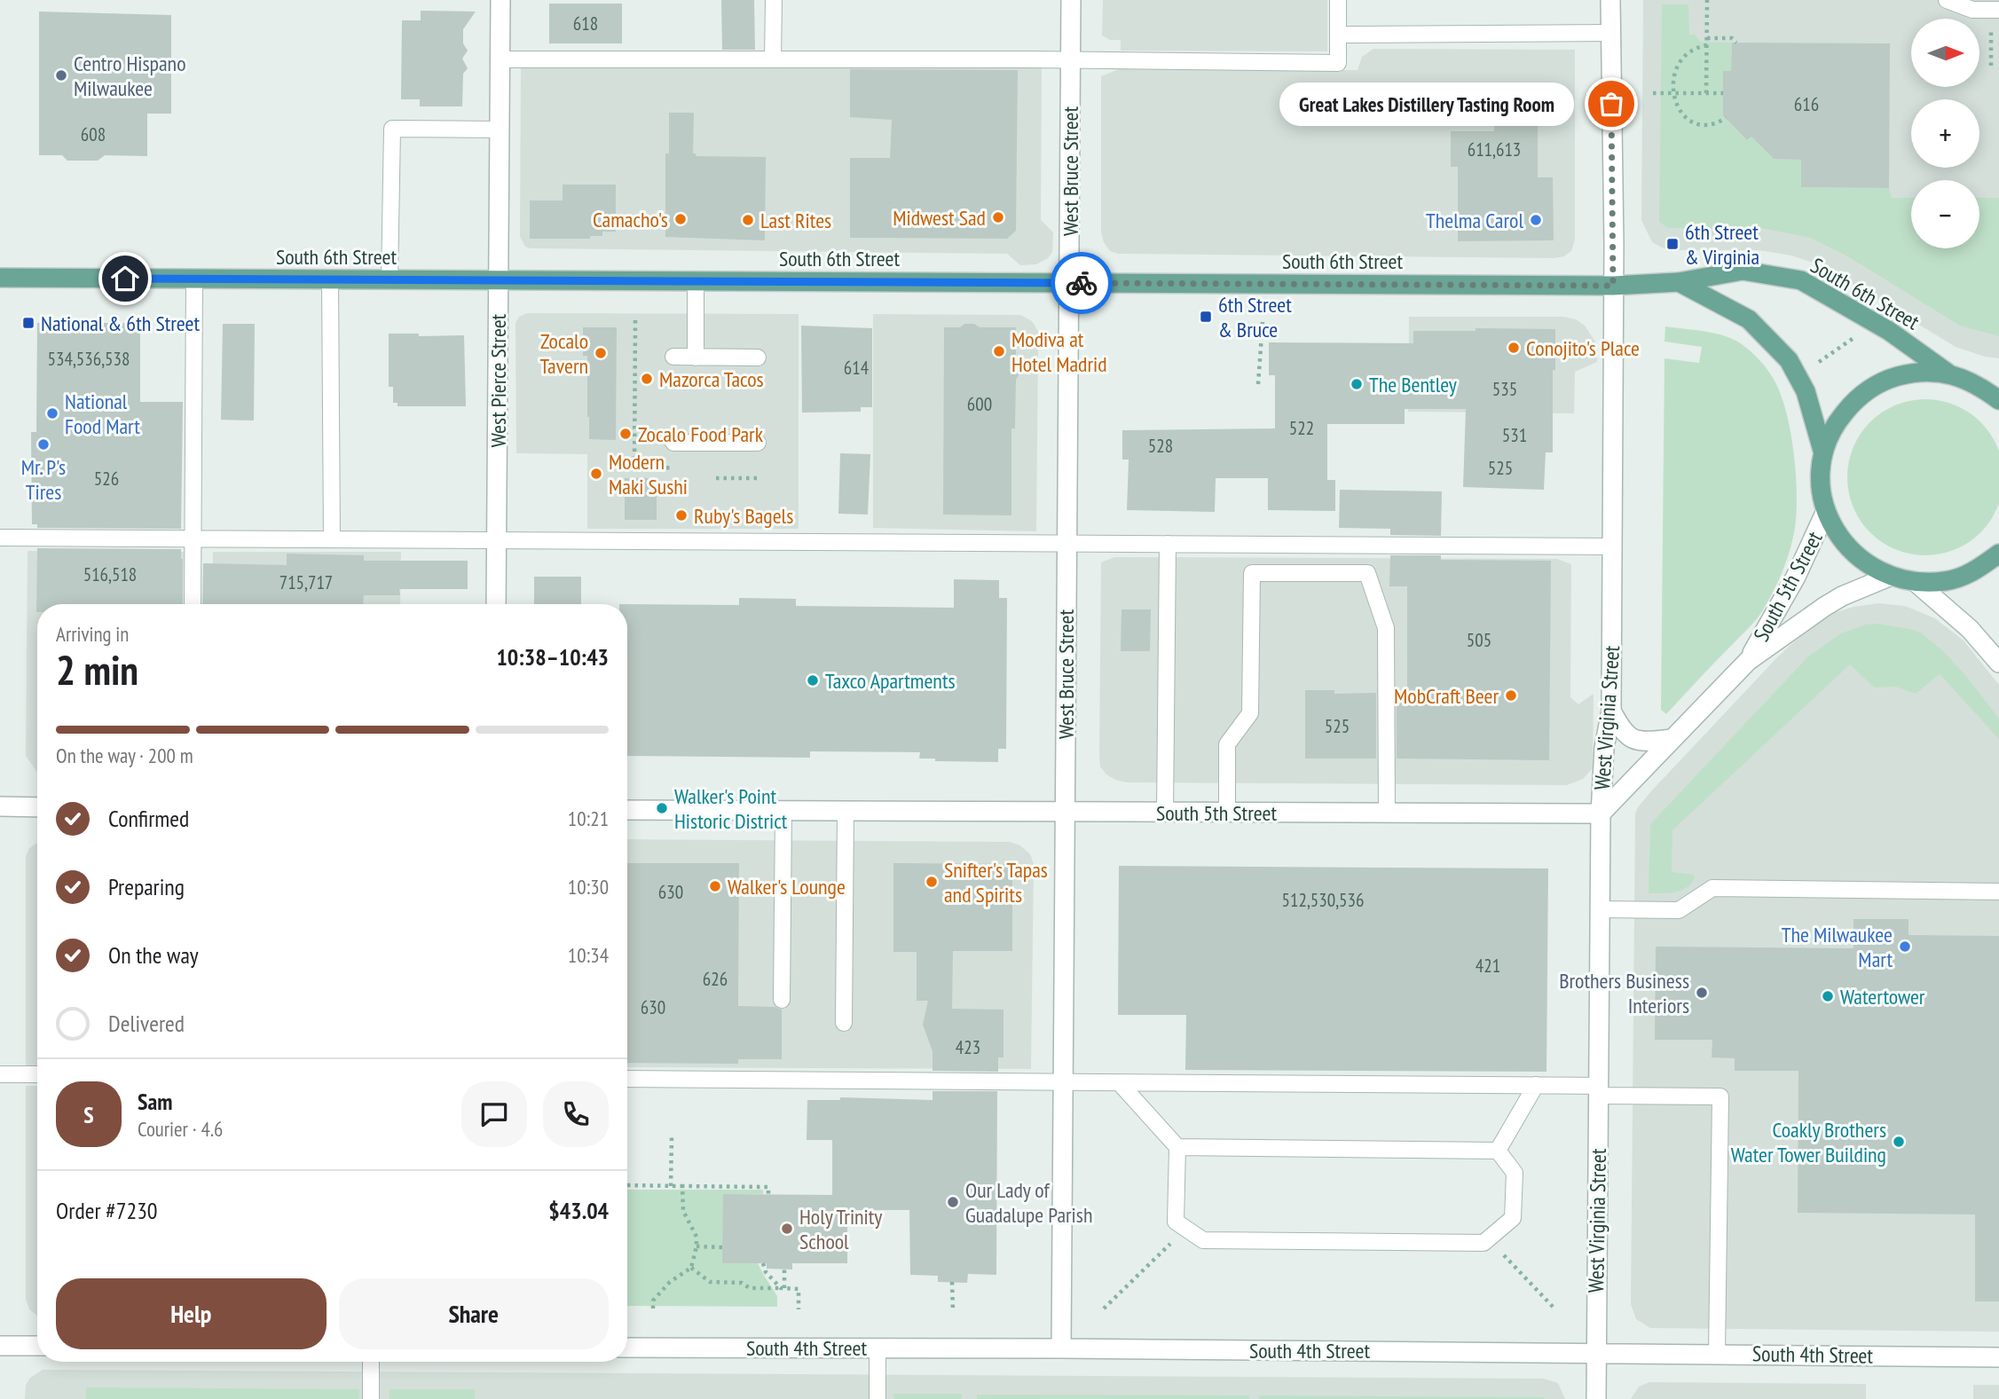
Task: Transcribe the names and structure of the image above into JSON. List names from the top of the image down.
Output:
{
  "streets": {
    "main road": ["South 6th Street"],
    "street": [
      "West Bruce Street",
      "West Pierce Street",
      "South 5th Street",
      "West Virginia Street",
      "South 4th Street"
    ]
  },
  "crossings": [
    ["West Bruce Street", "South 6th Street"],
    ["West Bruce Street", "South 5th Street"],
    ["West Bruce Street", "South 4th Street"],
    ["South 6th Street", "West Pierce Street"],
    ["South 6th Street", "West Virginia Street"],
    ["South 5th Street", "West Virginia Street"],
    ["West Virginia Street", "South 4th Street"]
  ],
  "places": {
    "other": [
      "Centro Hispano Milwaukee",
      "Great Lakes Distillery Tasting Room",
      "Midwest Sad",
      "Camacho's",
      "Last Rites",
      "Thelma Carol",
      "Conojito's Place",
      "Modiva at Hotel Madrid",
      "Zocalo Tavern",
      "Mazorca Tacos",
      "The Bentley",
      "National Food Mart",
      "Zocalo Food Park",
      "Mr. P's Tires",
      "Modern Maki Sushi",
      "Ruby's Bagels",
      "Taxco Apartments",
      "MobCraft Beer",
      "Walker's Point Historic District",
      "Snifter's Tapas and Spirits",
      "Walker's Lounge",
      "The Milwaukee Mart",
      "Brothers Business Interiors",
      "Watertower",
      "Coakly Brothers Water Tower Building",
      "Our Lady of Guadalupe Parish",
      "Holy Trinity School"
    ],
    "transit": ["6th Street & Virginia", "6th Street & Bruce", "National & 6th Street"]
  },
  "house_numbers": [
    "618",
    "616",
    "608",
    "611,613",
    "534,536,538",
    "614",
    "535",
    "600",
    "522",
    "531",
    "528",
    "525",
    "526",
    "516,518",
    "715,717",
    "505",
    "525",
    "630",
    "512,530,536",
    "421",
    "626",
    "630",
    "423"
  ],
  "north": "right",
  "page": {
    "map_buttons": ["+", "−"],
    "bubble": "Great Lakes Distillery Tasting Room",
    "heading": ["2 min", "Arriving in", "10:38–10:43"],
    "panel": [
      "Sam",
      "Courier · 4.6",
      "Order #7230",
      "$43.04"
    ],
    "bar": "On the way · 200 m",
    "list": [
      ["Confirmed", "10:21"],
      ["Preparing", "10:30"],
      ["On the way", "10:34"],
      "Delivered"
    ],
    "round": "S",
    "buttons": ["Help", "Share"]
  }
}
